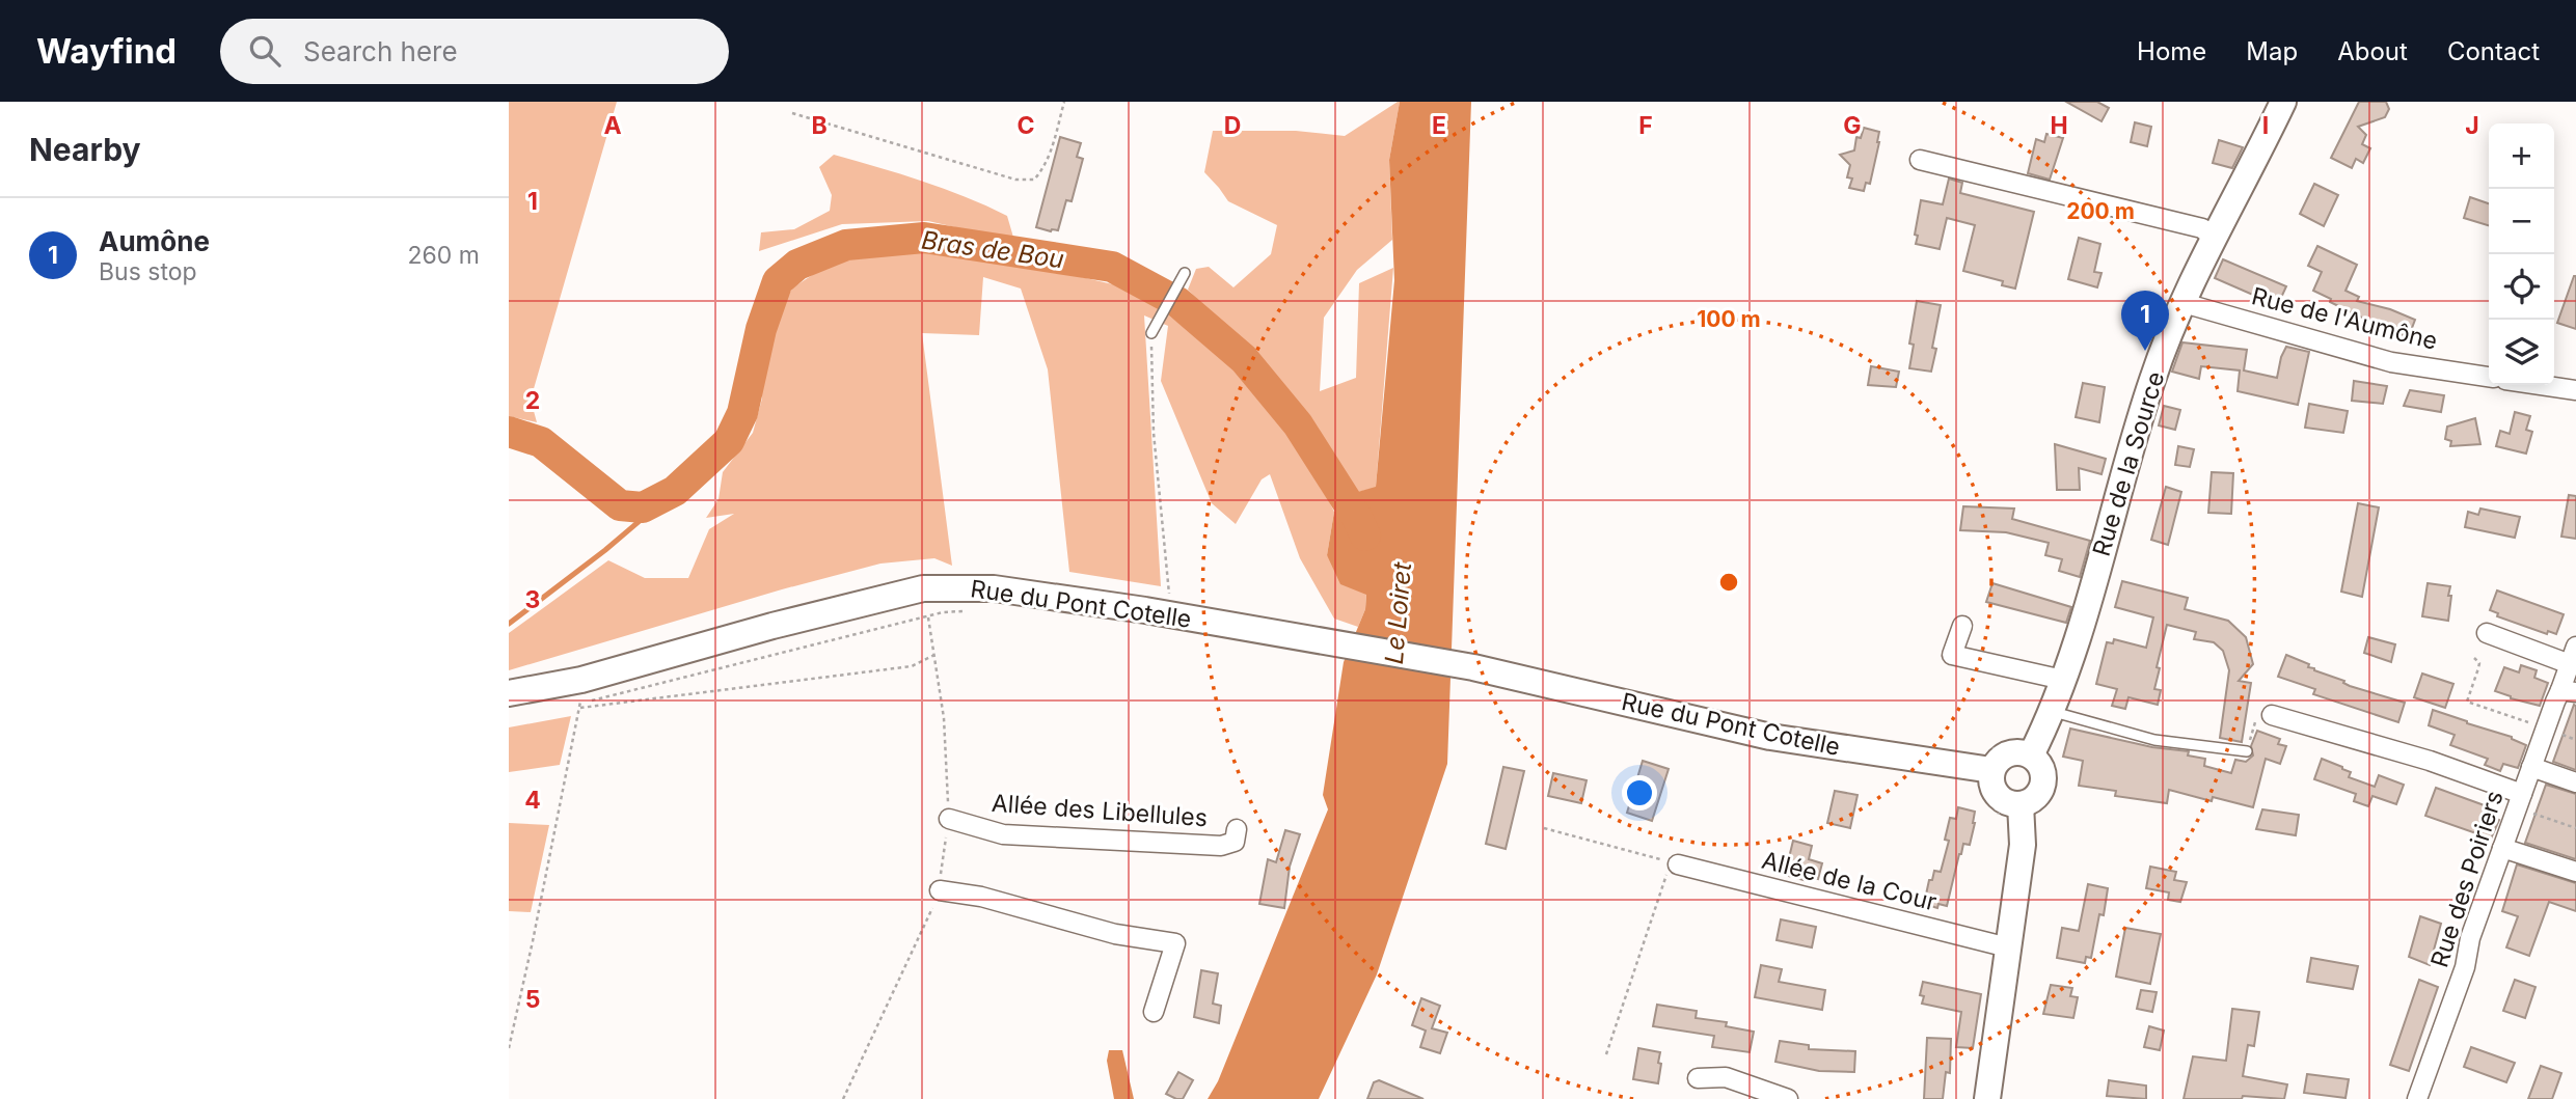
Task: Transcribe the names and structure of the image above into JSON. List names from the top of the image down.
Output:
{
  "streets": {
    "street": [
      "Rue de l'Aumône",
      "Rue de la Source",
      "Rue du Pont Cotelle",
      "Allée des Libellules",
      "Rue des Poiriers",
      "Allée de la Cour"
    ]
  },
  "crossings": [
    ["Rue de l'Aumône", "Rue de la Source"],
    ["Rue de la Source", "Rue du Pont Cotelle"]
  ],
  "water": ["Bras de Bou", "Le Loiret"],
  "page": {
    "header": "Wayfind",
    "search": "Search here",
    "nav": [
      "Home",
      "Map",
      "About",
      "Contact"
    ],
    "heading": "Nearby",
    "map_buttons": ["+", "−"],
    "list": [
      {
        "mark": "1",
        "name": "Aumône",
        "note": "Bus stop",
        "value": "260 m"
      }
    ],
    "pins": "1"
  },
  "grid": {
    "columns": [
      "A",
      "B",
      "C",
      "D",
      "E",
      "F",
      "G",
      "H",
      "I",
      "J"
    ],
    "rows": [
      "1",
      "2",
      "3",
      "4",
      "5"
    ]
  },
  "rings": ["200 m", "100 m"]
}
